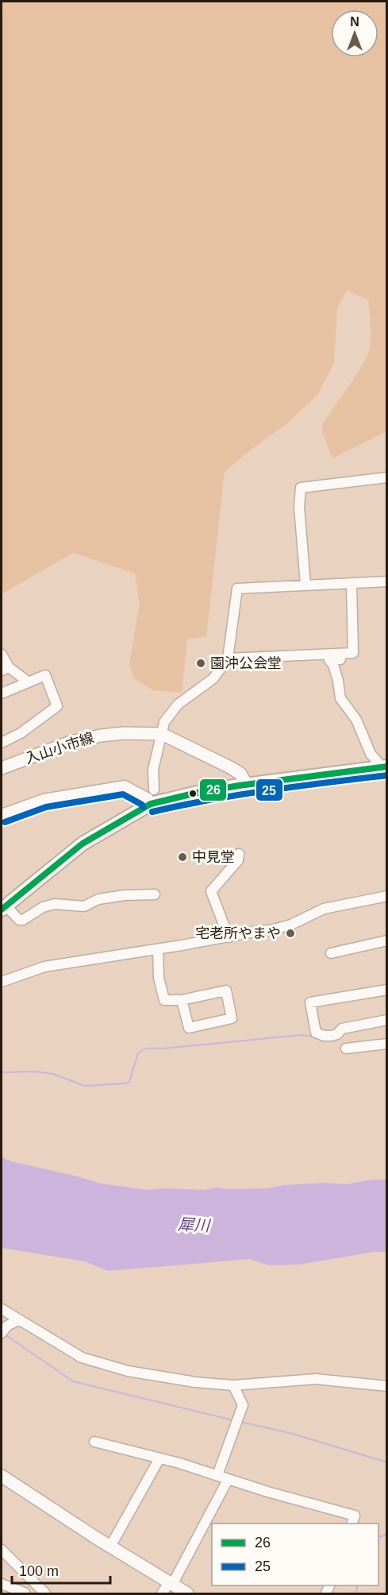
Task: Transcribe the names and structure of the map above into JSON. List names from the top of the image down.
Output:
{
  "streets": {
    "main road": ["入山小市線"]
  },
  "water": ["犀川"],
  "places": ["園沖公会堂", "中見堂", "宅老所やまや"],
  "lines": ["transit line 26", "transit line 25"],
  "legend": ["26", "25"],
  "scale_bar": "100 m",
  "north": "top"
}
